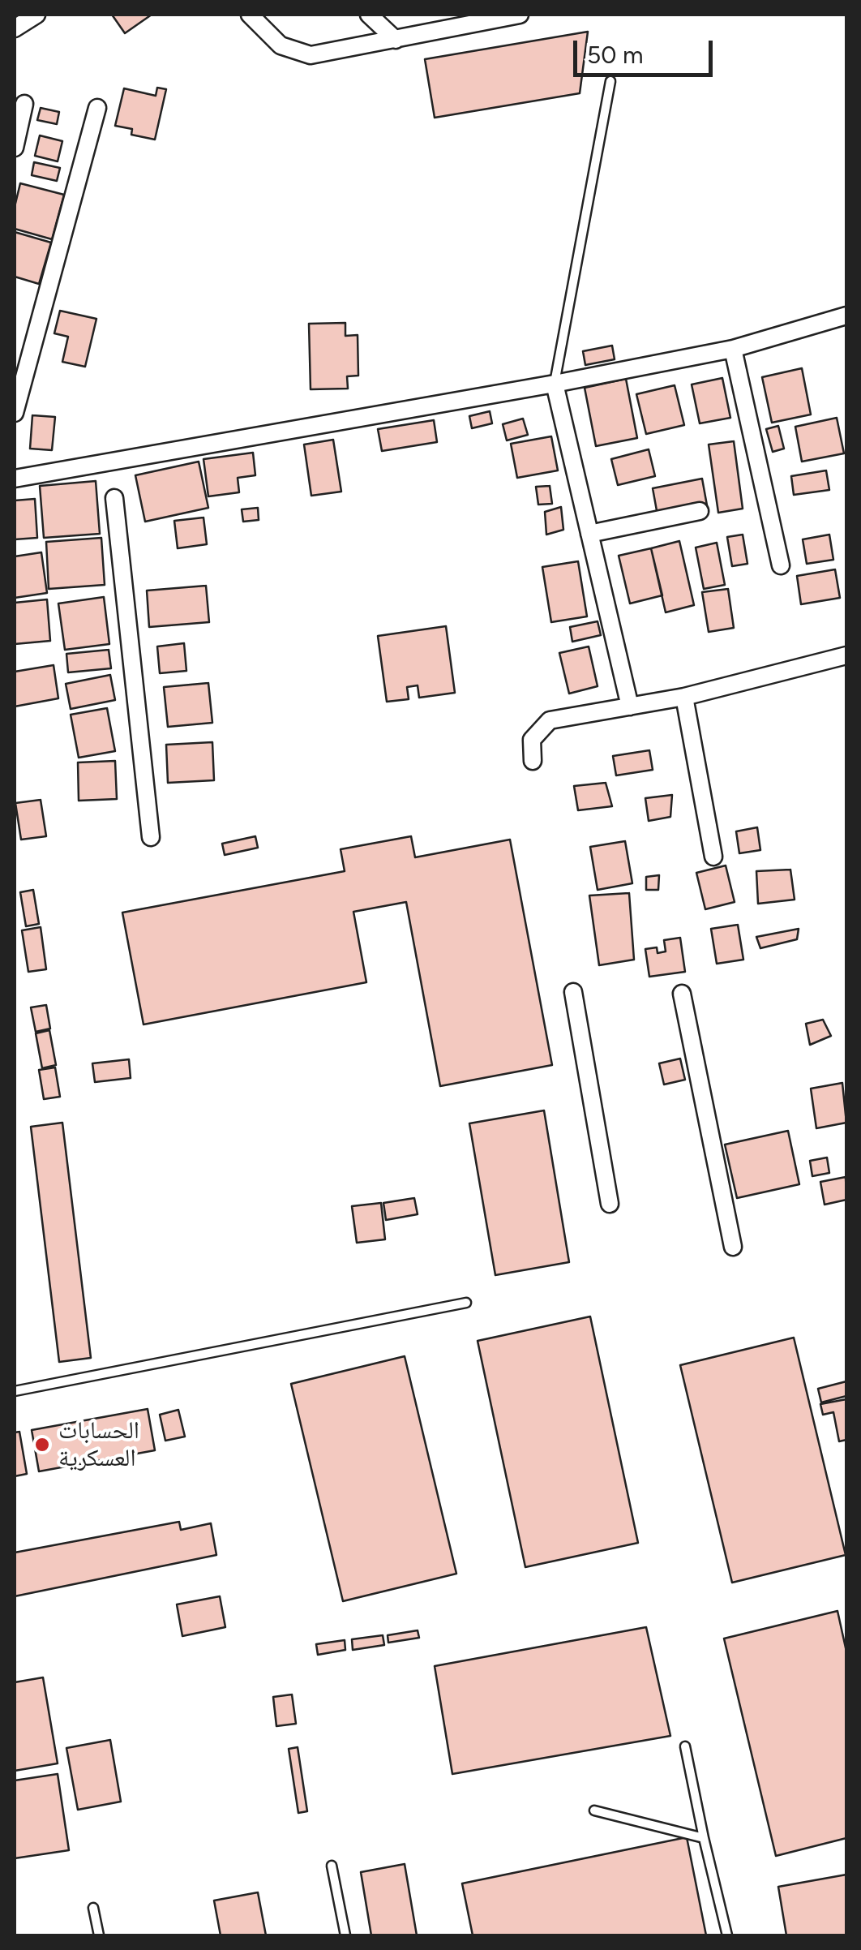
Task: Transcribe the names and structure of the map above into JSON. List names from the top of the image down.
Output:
{
  "places": ["الحسابات العسكرية"],
  "scale_bar": "50 m"
}
